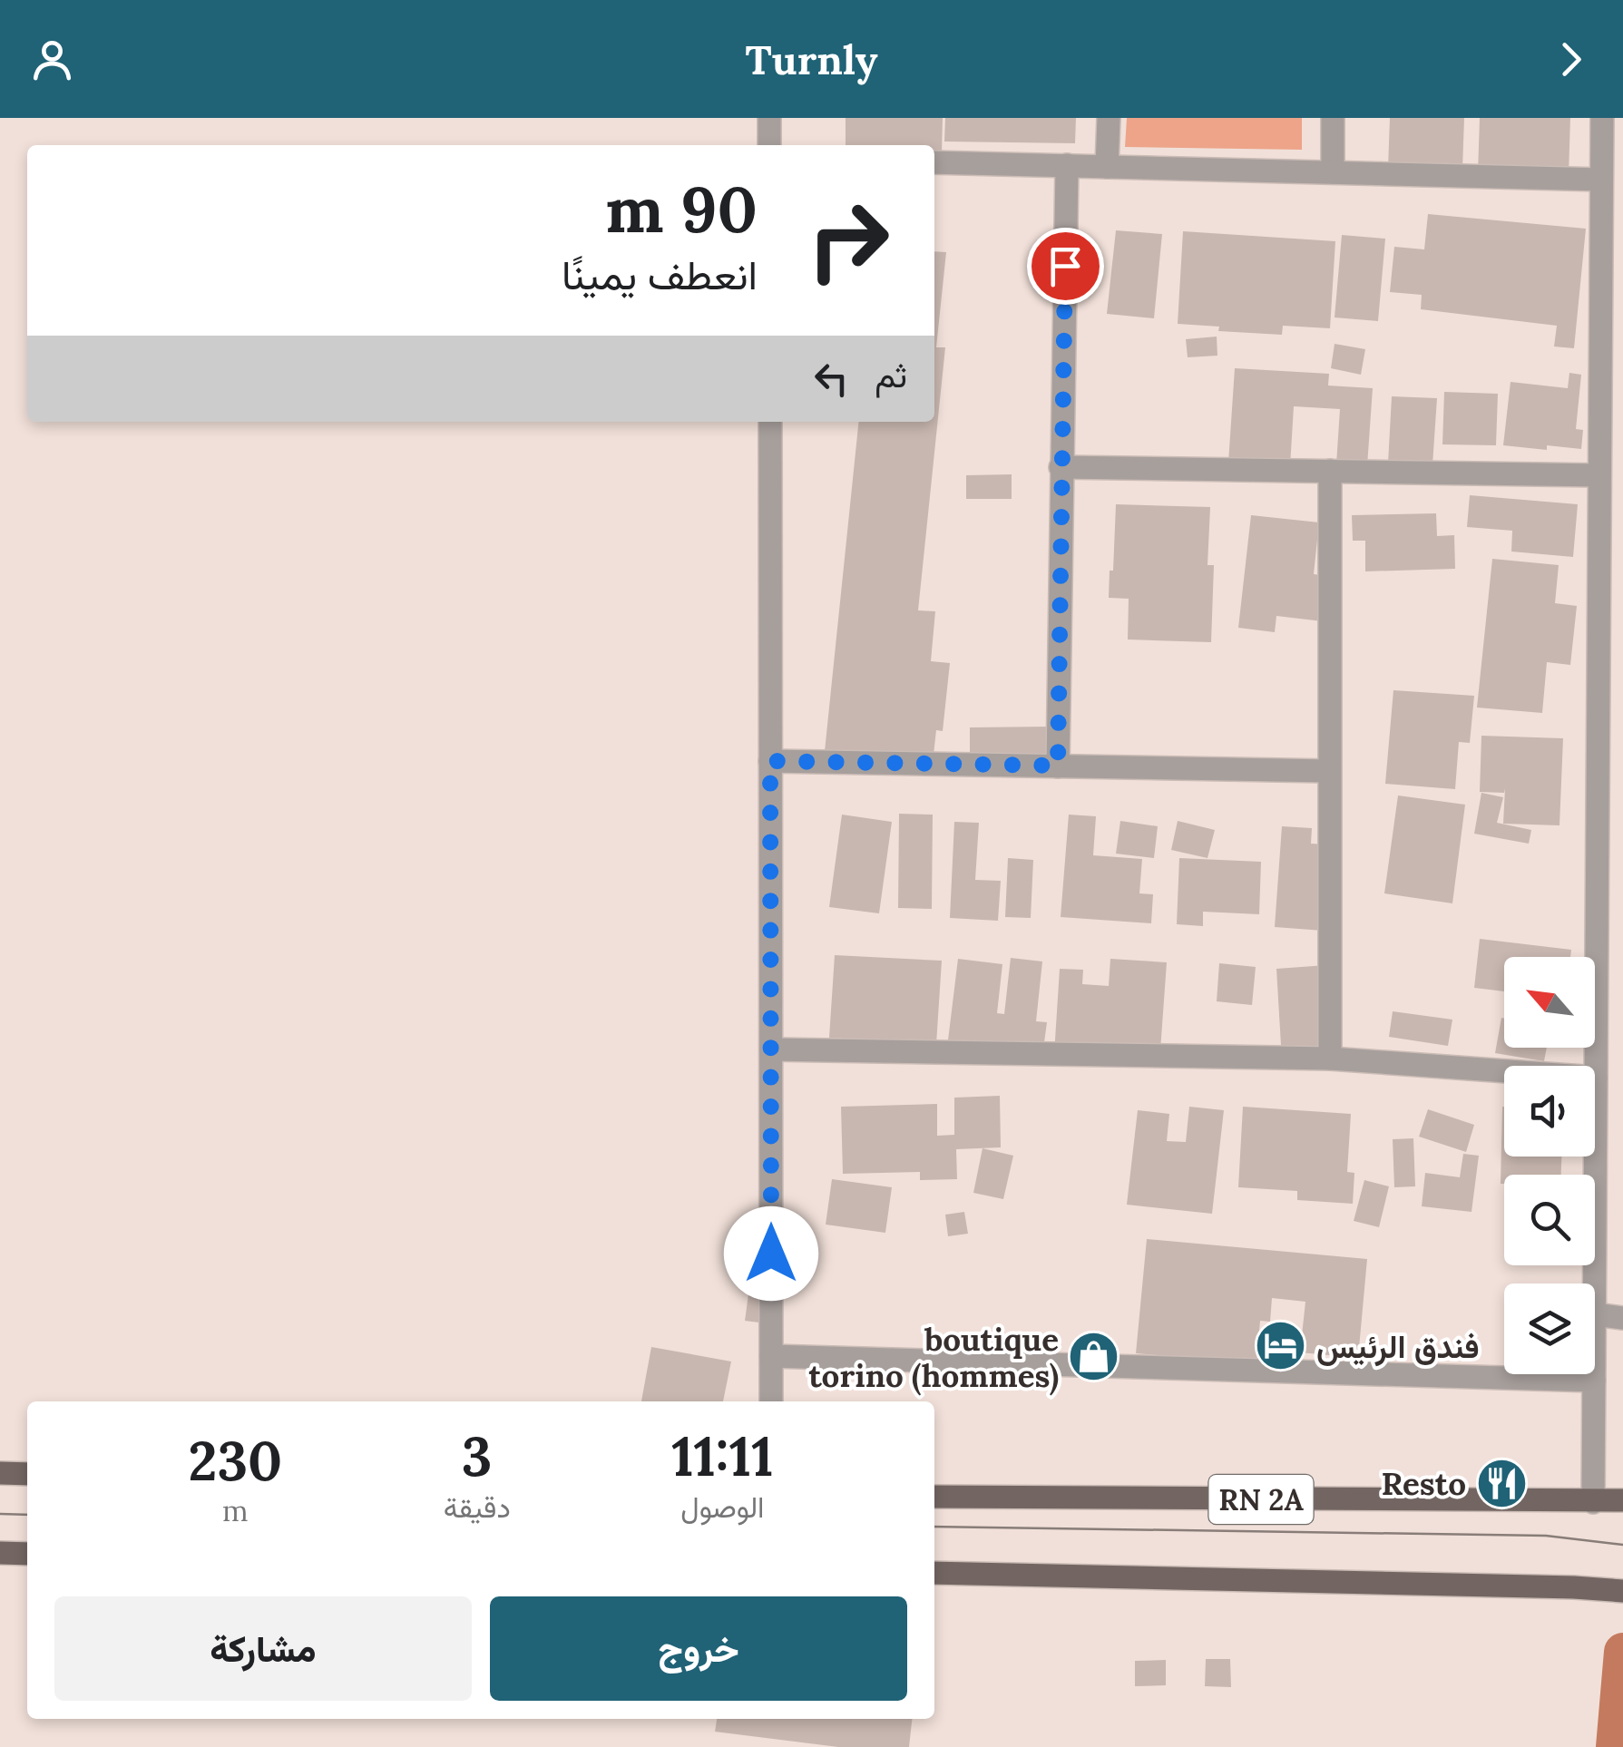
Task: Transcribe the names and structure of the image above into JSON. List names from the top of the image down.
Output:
{
  "streets": {
    "main road": ["RN 2A"]
  },
  "places": {
    "hotel": ["فندق الرئيس"],
    "shop": ["boutique torino (hommes)"],
    "restaurant": ["Resto"]
  },
  "north": "top left",
  "page": {
    "header": "Turnly",
    "turn": ["90 m", "انعطف يمينًا"],
    "then": "ثم",
    "eta": [
      "11:11",
      "الوصول",
      "3",
      "دقيقة",
      "230",
      "m"
    ],
    "buttons": ["خروج", "مشاركة"]
  }
}
